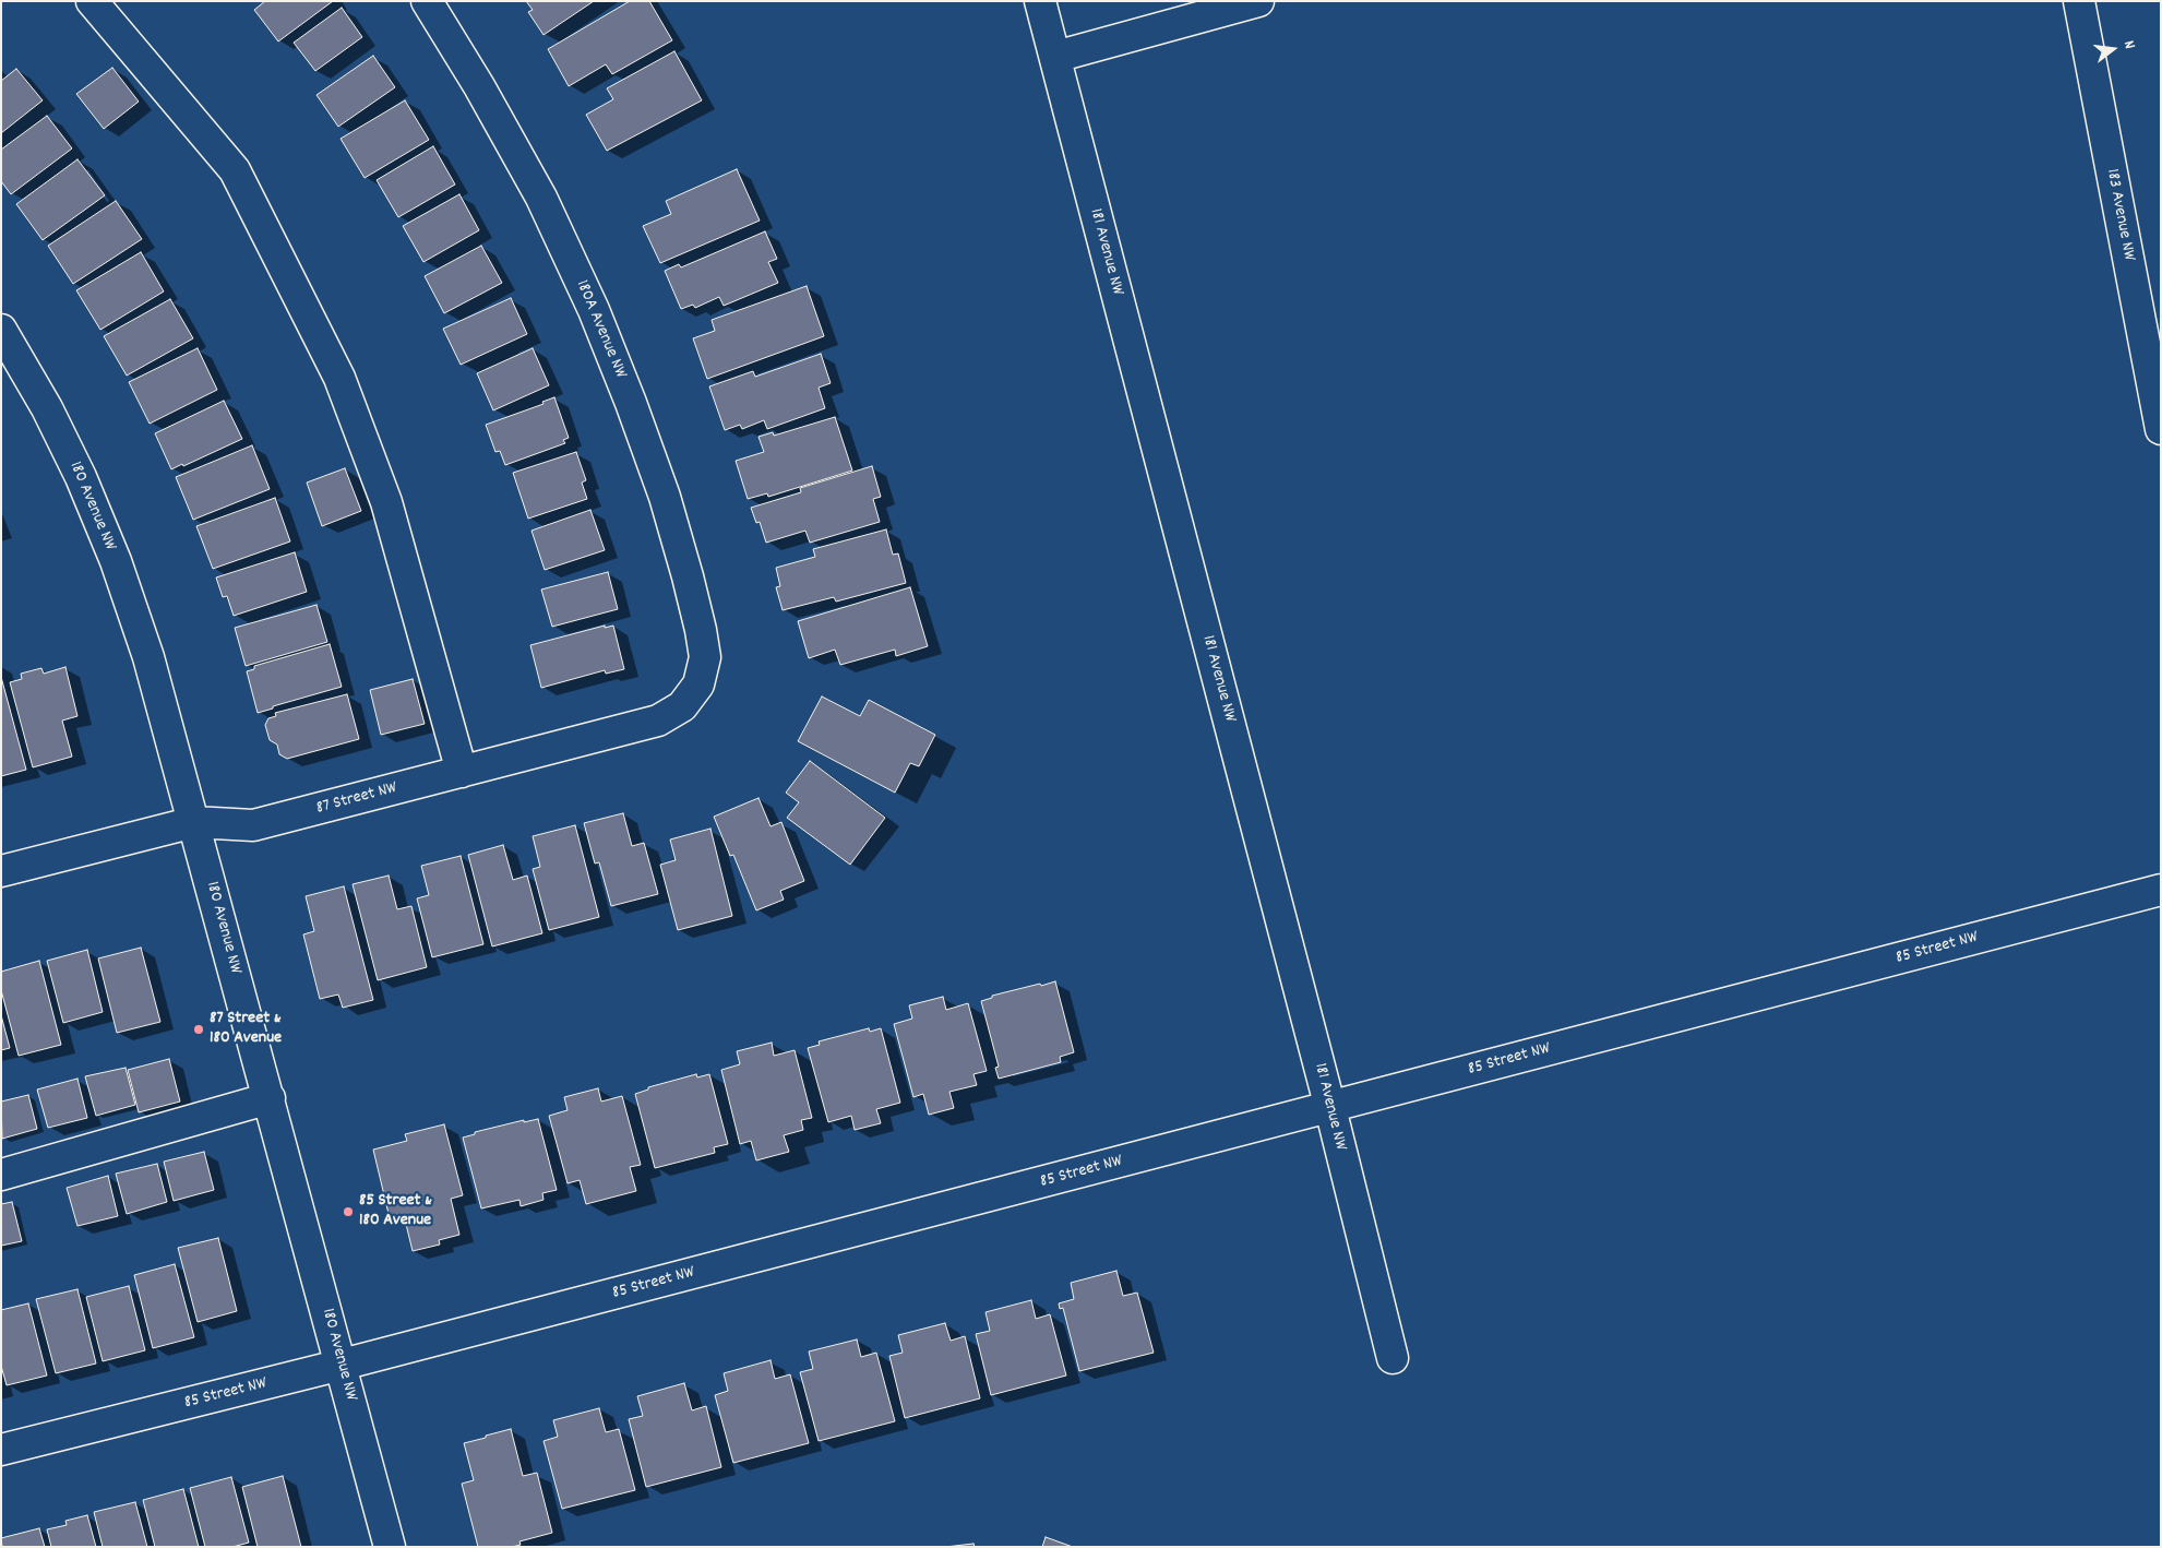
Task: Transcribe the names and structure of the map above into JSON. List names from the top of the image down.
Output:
{
  "streets": {
    "street": [
      "183 Avenue NW",
      "181 Avenue NW",
      "180A Avenue NW",
      "180 Avenue NW",
      "87 Street NW",
      "85 Street NW"
    ]
  },
  "crossings": [
    ["181 Avenue NW", "85 Street NW"],
    ["180A Avenue NW", "87 Street NW"],
    ["180 Avenue NW", "87 Street NW"],
    ["180 Avenue NW", "85 Street NW"]
  ],
  "places": ["87 Street & 180 Avenue", "85 Street & 180 Avenue"],
  "north": "right"
}
